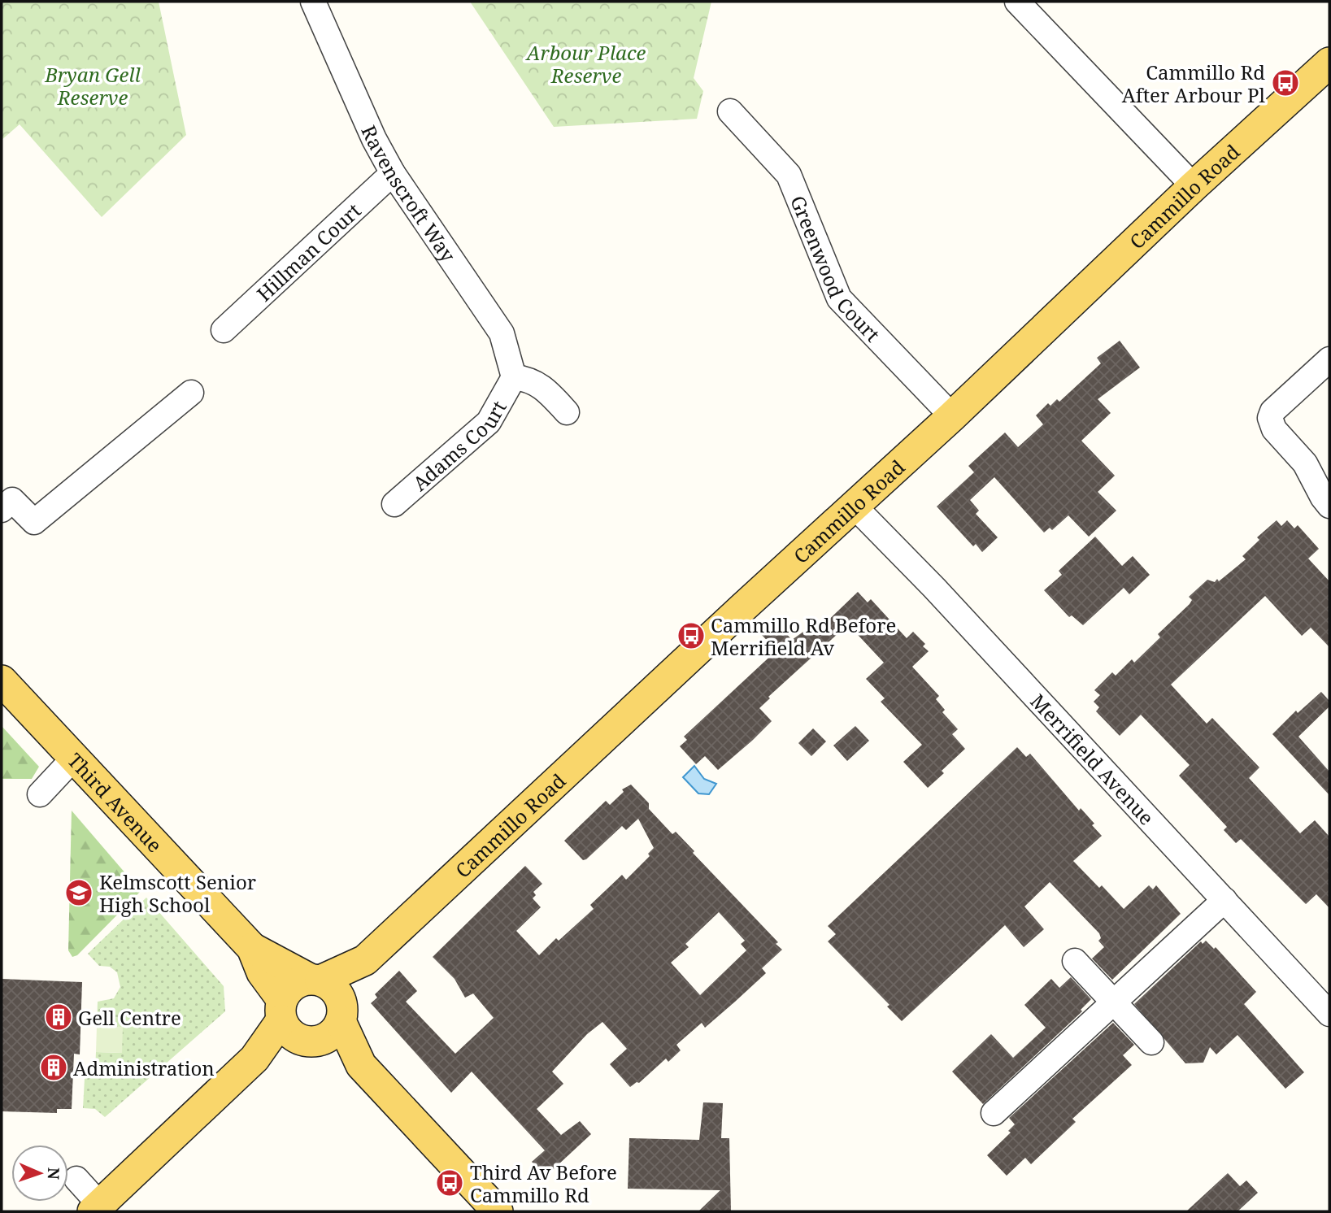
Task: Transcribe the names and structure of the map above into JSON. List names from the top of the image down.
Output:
{
  "streets": {
    "main road": ["Cammillo Road", "Third Avenue"],
    "street": [
      "Ravenscroft Way",
      "Hillman Court",
      "Greenwood Court",
      "Adams Court",
      "Merrifield Avenue"
    ]
  },
  "crossings": [
    ["Ravenscroft Way", "Hillman Court"],
    ["Ravenscroft Way", "Adams Court"],
    ["Cammillo Road", "Greenwood Court"],
    ["Cammillo Road", "Merrifield Avenue"],
    ["Cammillo Road", "Third Avenue"]
  ],
  "parks": ["Arbour Place Reserve", "Bryan Gell Reserve"],
  "places": {
    "bus stop": ["Cammillo Rd After Arbour Pl", "Cammillo Rd Before Merrifield Av", "Third Av Before Cammillo Rd"],
    "school or university": ["Kelmscott Senior High School"],
    "building": ["Gell Centre", "Administration"]
  },
  "north": "right"
}
